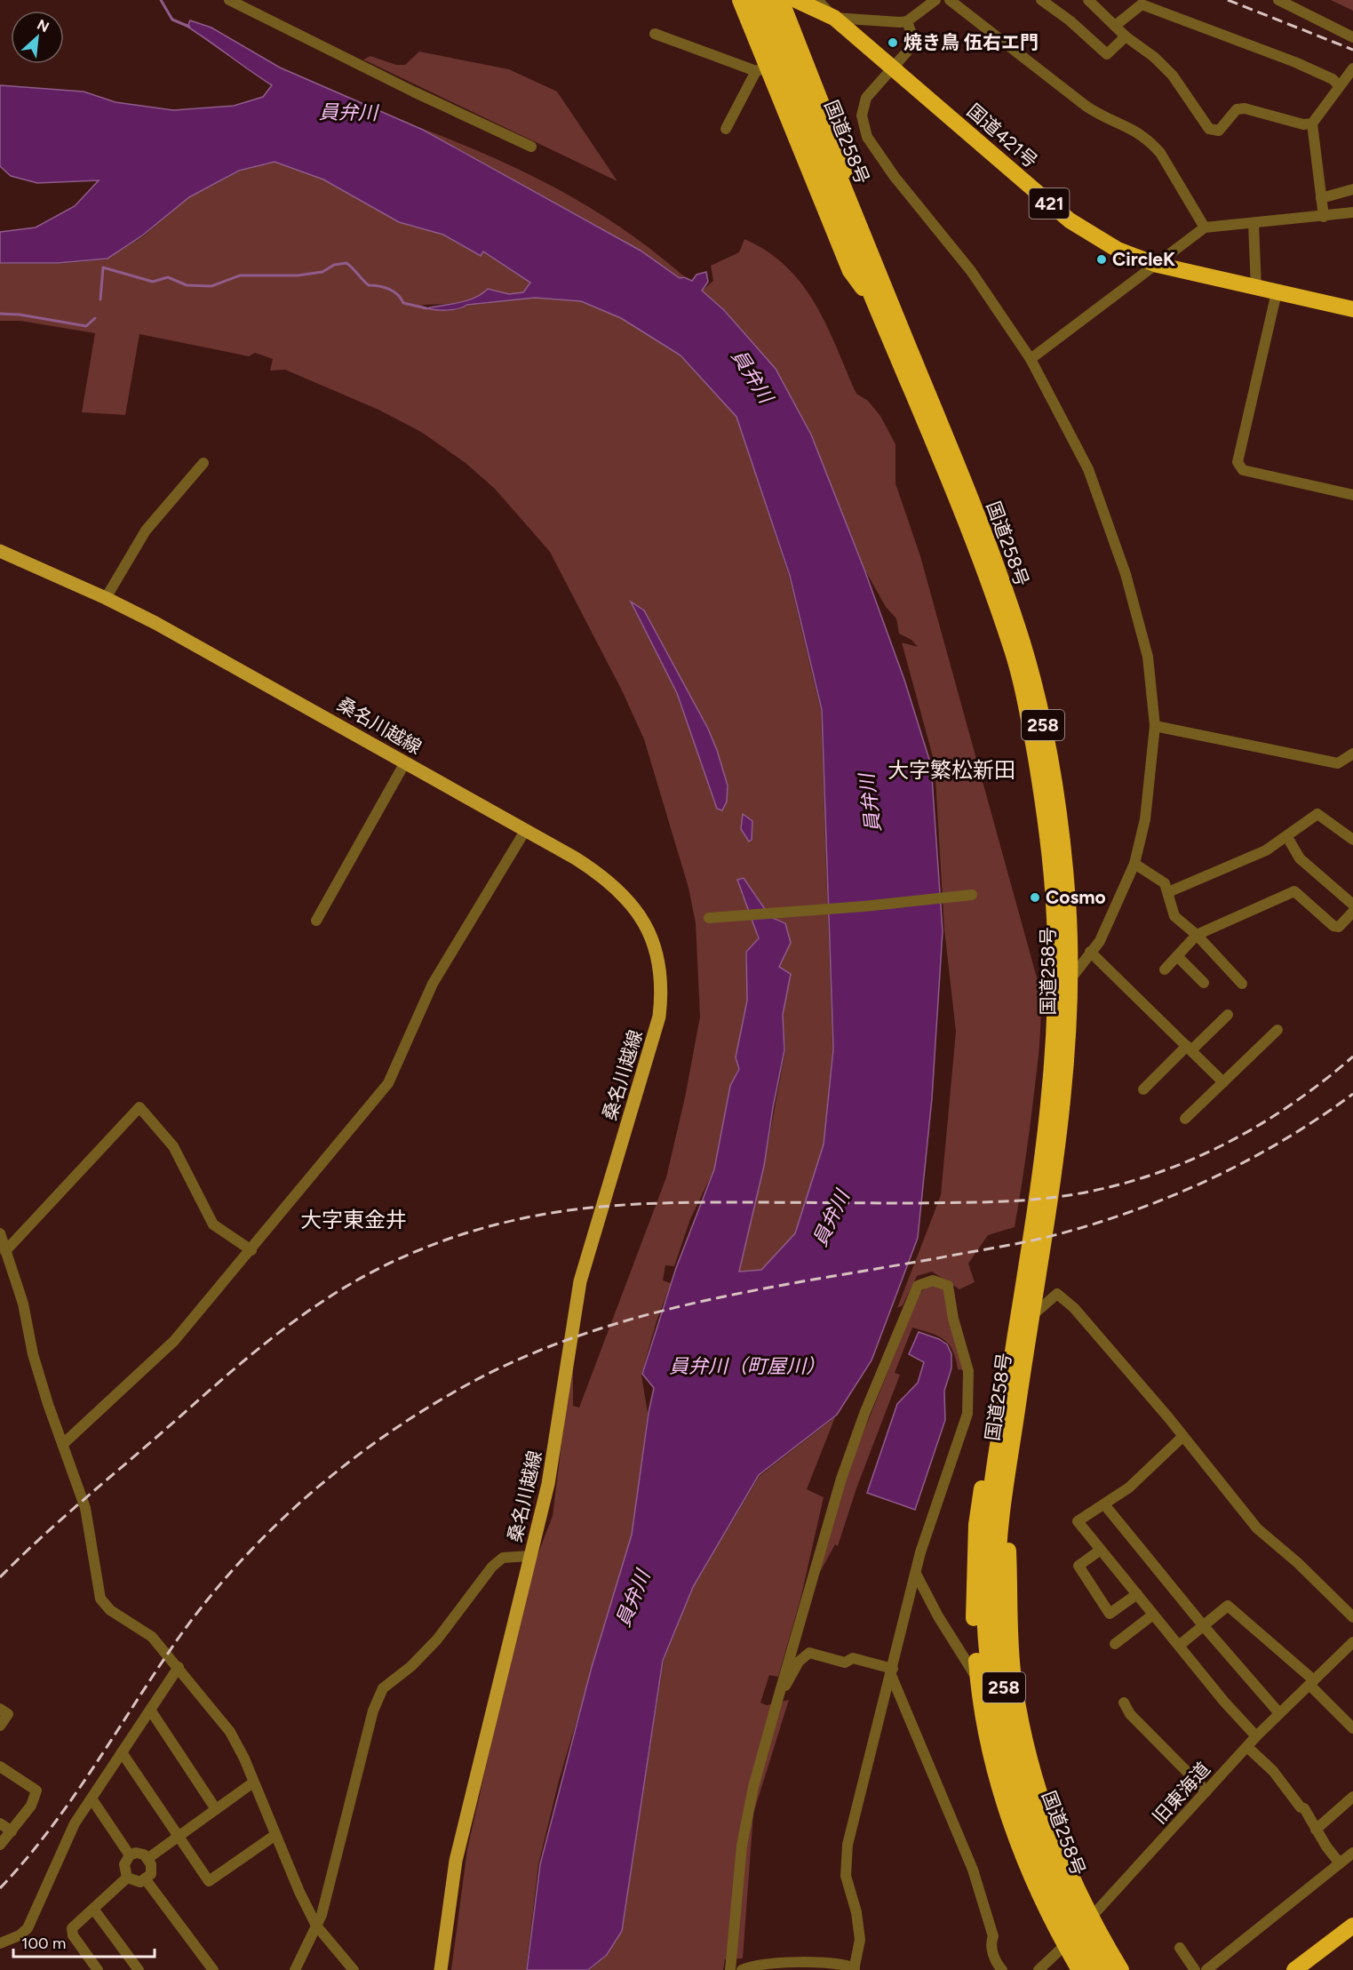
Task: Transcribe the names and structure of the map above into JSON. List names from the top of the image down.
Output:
{
  "streets": {
    "highway": [
      "国道421号",
      "国道258号",
      "421",
      "258"
    ],
    "main road": ["桑名川越線"],
    "street": ["旧東海道"]
  },
  "districts": ["大字繁松新田", "大字東金井"],
  "water": ["員弁川", "員弁川（町屋川）"],
  "places": ["焼き鳥 伍右エ門", "CircleK", "Cosmo"],
  "scale_bar": "100 m",
  "north": "top right"
}
